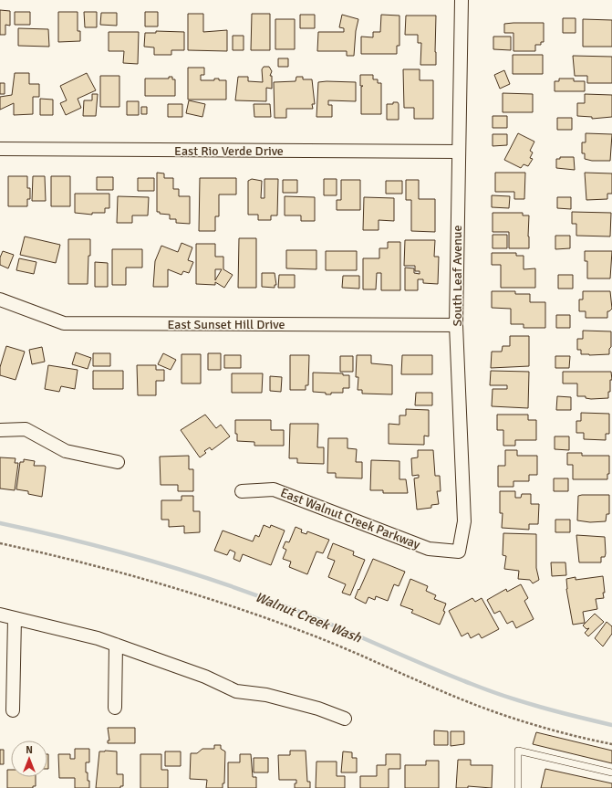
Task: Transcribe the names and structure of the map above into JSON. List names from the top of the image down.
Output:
{
  "streets": {
    "street": [
      "East Rio Verde Drive",
      "South Leaf Avenue",
      "East Sunset Hill Drive",
      "East Walnut Creek Parkway"
    ]
  },
  "crossings": [
    ["East Rio Verde Drive", "South Leaf Avenue"],
    ["South Leaf Avenue", "East Sunset Hill Drive"],
    ["South Leaf Avenue", "East Walnut Creek Parkway"]
  ],
  "water": ["Walnut Creek Wash"],
  "north": "top"
}
